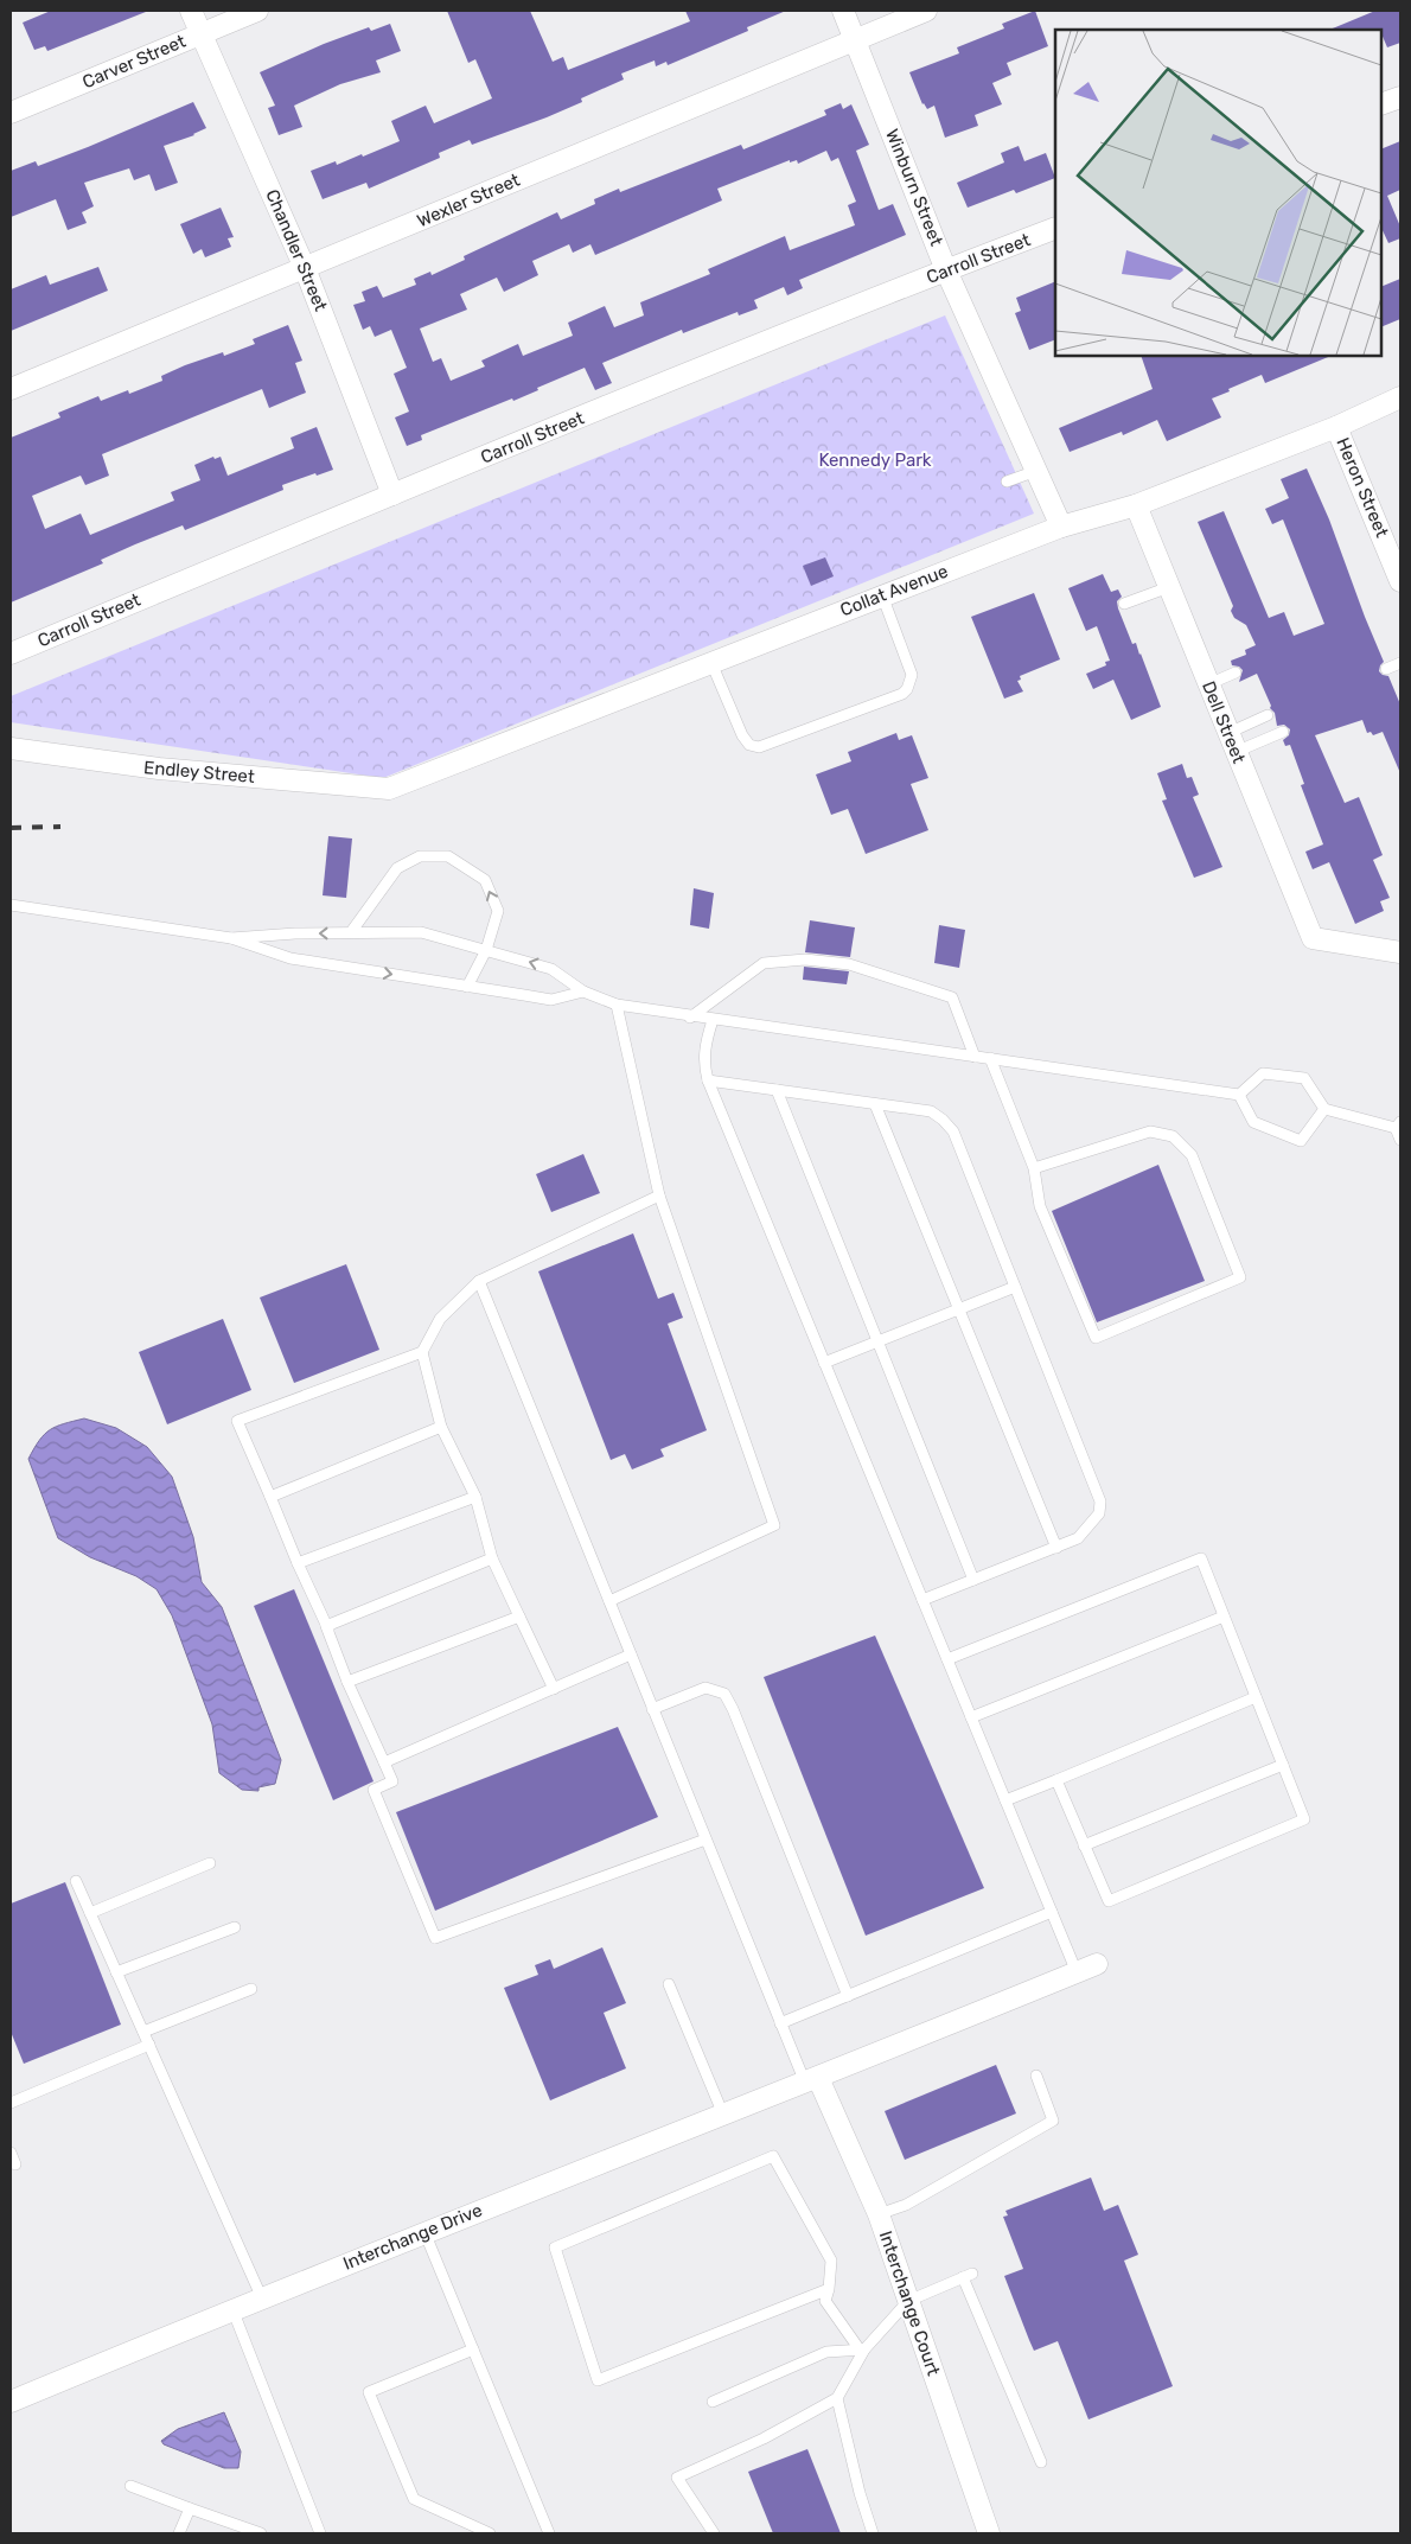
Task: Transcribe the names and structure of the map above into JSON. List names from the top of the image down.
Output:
{
  "streets": {
    "street": [
      "Carver Street",
      "Winburn Street",
      "Wexler Street",
      "Chandler Street",
      "Carroll Street",
      "Heron Street",
      "Collat Avenue",
      "Dell Street",
      "Endley Street",
      "Interchange Drive",
      "Interchange Court"
    ]
  },
  "crossings": [
    ["Carver Street", "Chandler Street"],
    ["Winburn Street", "Wexler Street"],
    ["Winburn Street", "Carroll Street"],
    ["Winburn Street", "Collat Avenue"],
    ["Wexler Street", "Chandler Street"],
    ["Chandler Street", "Carroll Street"],
    ["Heron Street", "Collat Avenue"],
    ["Collat Avenue", "Dell Street"],
    ["Collat Avenue", "Endley Street"],
    ["Interchange Drive", "Interchange Court"]
  ],
  "parks": ["Kennedy Park"]
}
